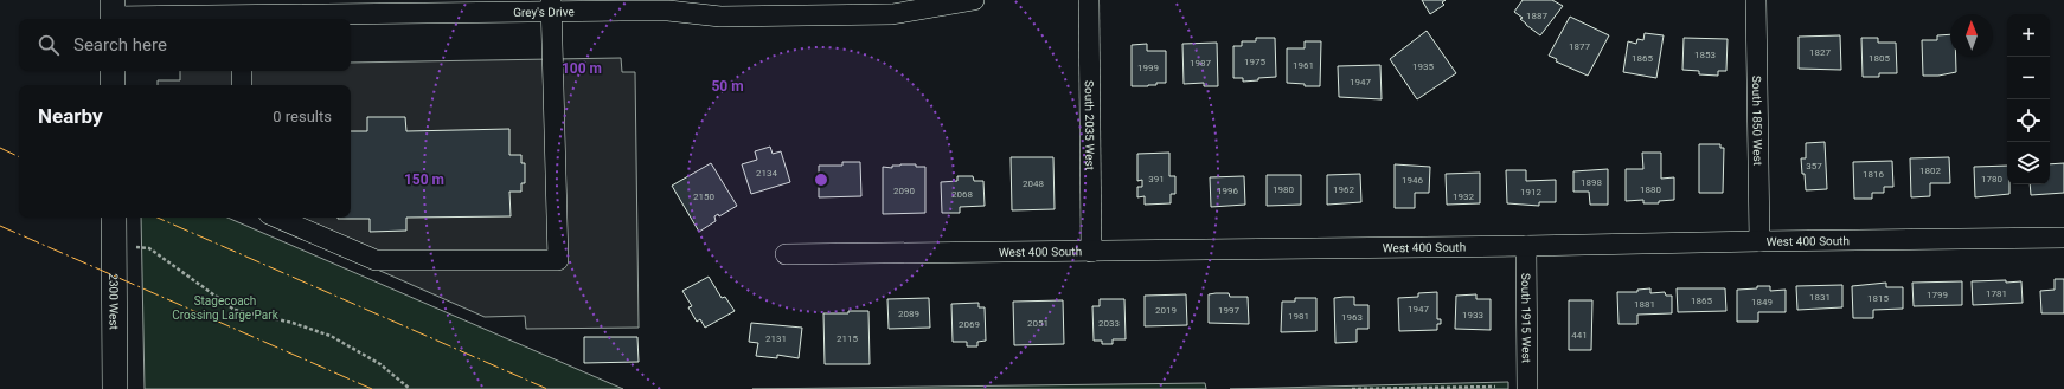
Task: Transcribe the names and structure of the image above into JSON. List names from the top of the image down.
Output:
{
  "streets": {
    "main road": ["2300 West"],
    "street": [
      "Grey's Drive",
      "South 1850 West",
      "South 2035 West",
      "West 400 South",
      "South 1915 West"
    ]
  },
  "crossings": [
    ["South 1850 West", "West 400 South"],
    ["South 2035 West", "West 400 South"],
    ["West 400 South", "South 1915 West"]
  ],
  "parks": ["Stagecoach Crossing Large Park"],
  "house_numbers": [
    "1887",
    "1877",
    "1827",
    "1853",
    "1865",
    "1805",
    "1975",
    "1987",
    "1961",
    "1935",
    "1999",
    "1947",
    "357",
    "1802",
    "2134",
    "1816",
    "391",
    "1780",
    "1946",
    "1898",
    "2048",
    "1980",
    "1962",
    "1880",
    "2090",
    "1996",
    "1912",
    "2068",
    "2150",
    "1932",
    "1781",
    "1799",
    "1831",
    "1815",
    "1865",
    "1849",
    "1881",
    "1947",
    "2019",
    "1997",
    "2089",
    "1933",
    "1981",
    "1963",
    "2051",
    "2033",
    "2069",
    "441",
    "2131",
    "2115"
  ],
  "north": "top",
  "page": {
    "map_buttons": ["+", "−"],
    "search": "Search here",
    "heading": ["Nearby", "0 results"]
  },
  "rings": ["100 m", "50 m", "150 m"]
}
